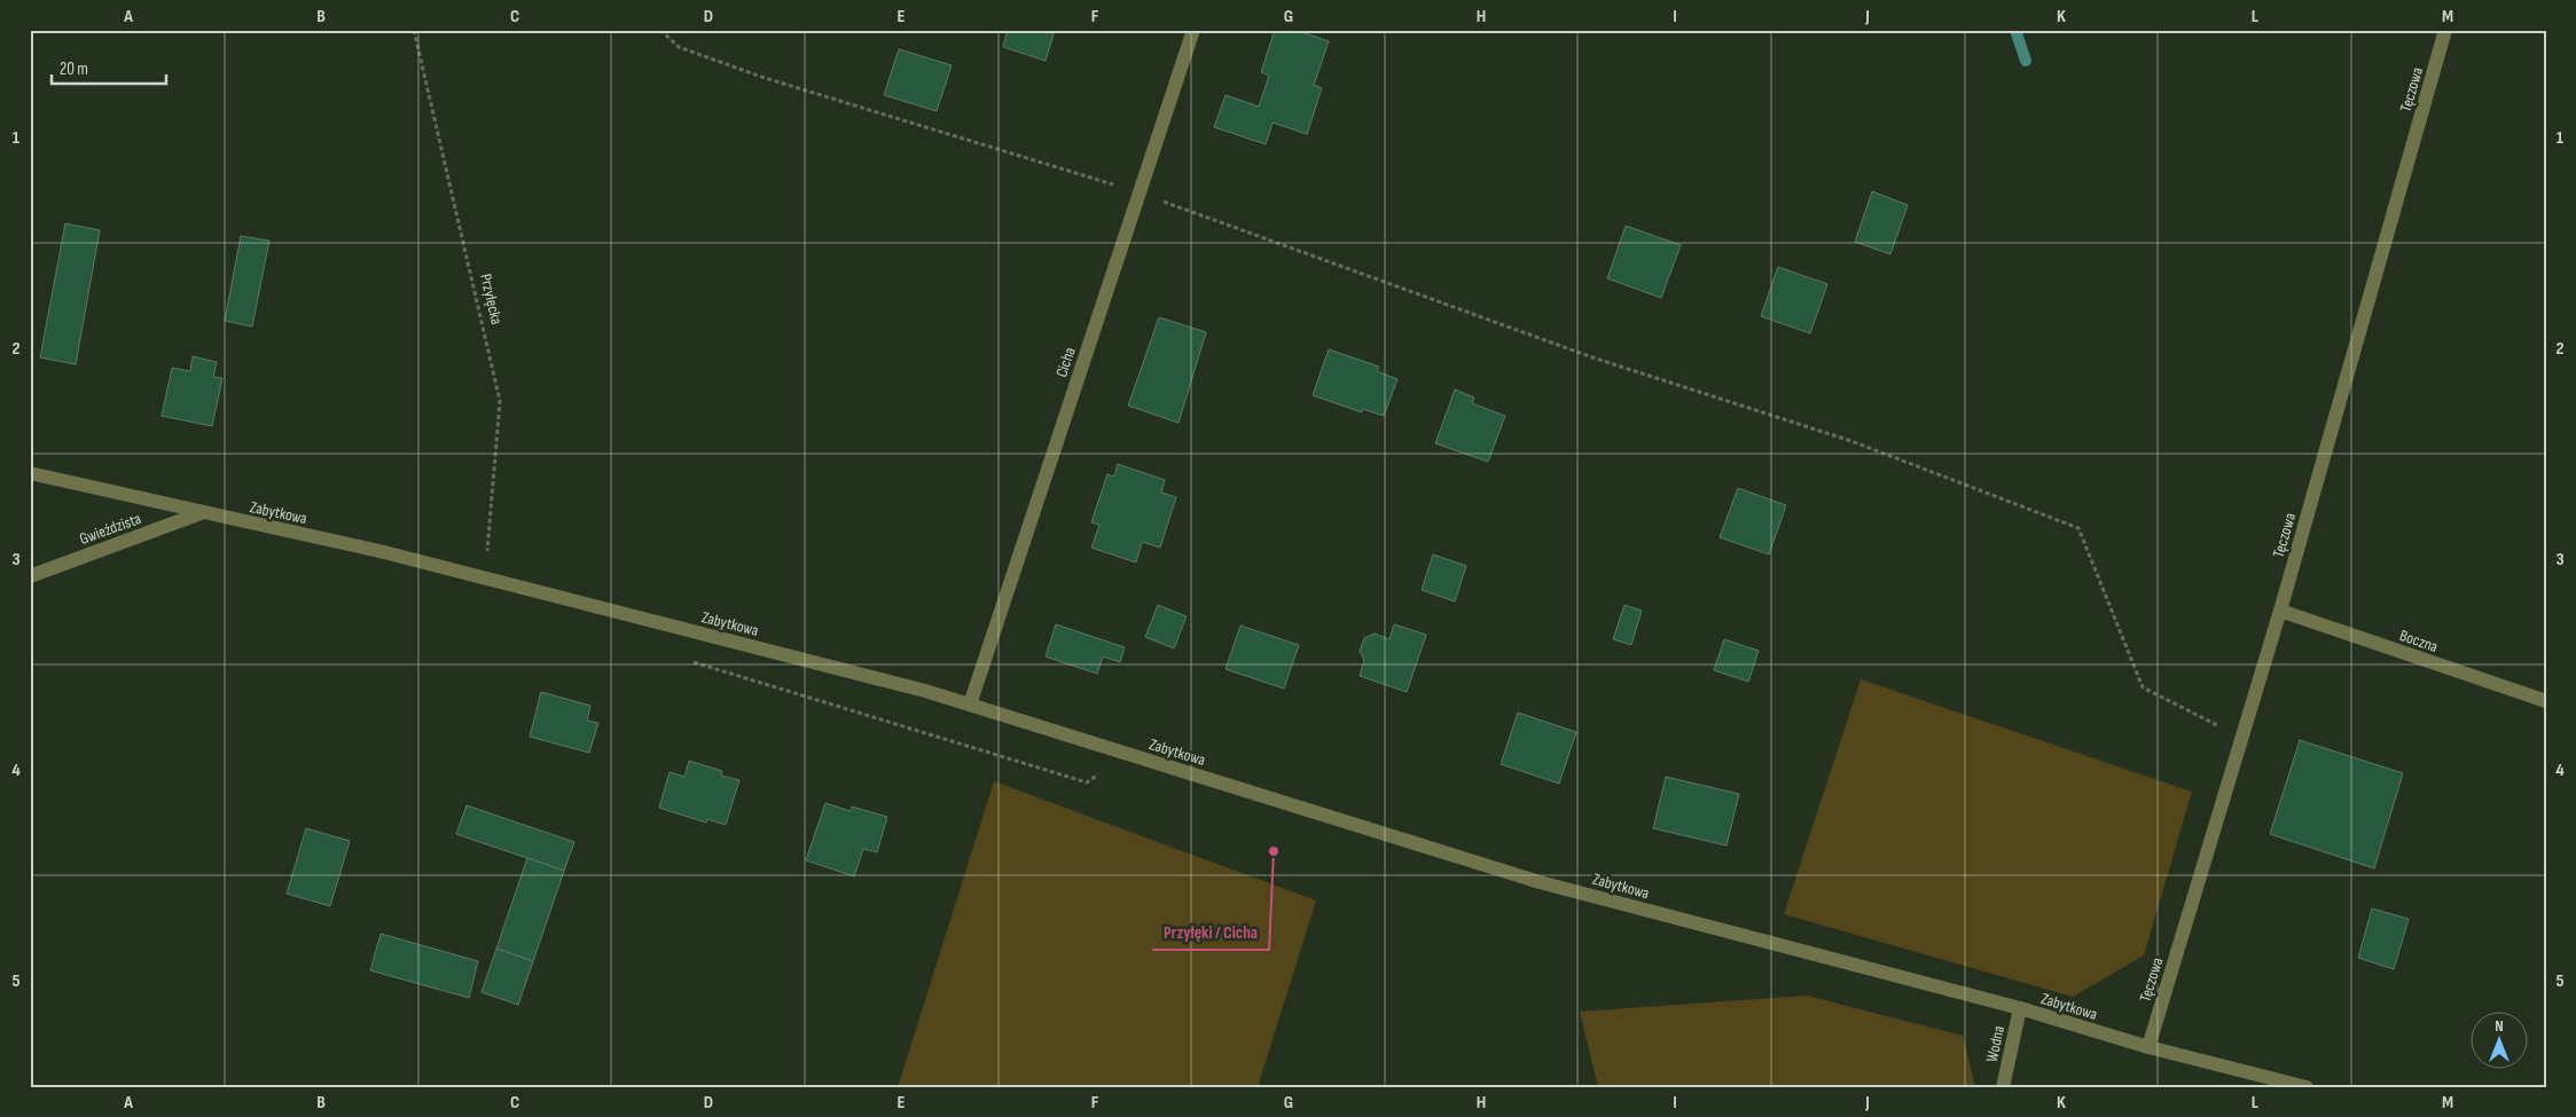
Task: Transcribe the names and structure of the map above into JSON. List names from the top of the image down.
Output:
{
  "streets": {
    "street": [
      "Tęczowa",
      "Cicha",
      "Zabytkowa",
      "Gwieździsta",
      "Boczna",
      "Wodna"
    ],
    "path": ["Przyłęcka"]
  },
  "crossings": [
    ["Tęczowa", "Zabytkowa"],
    ["Tęczowa", "Boczna"],
    ["Przyłęcka", "Zabytkowa"],
    ["Cicha", "Zabytkowa"],
    ["Zabytkowa", "Gwieździsta"],
    ["Zabytkowa", "Wodna"]
  ],
  "places": ["Przyłęki / Cicha"],
  "scale_bar": "20 m",
  "north": "top",
  "grid": {
    "columns": [
      "A",
      "B",
      "C",
      "D",
      "E",
      "F",
      "G",
      "H",
      "I",
      "J",
      "K",
      "L",
      "M"
    ],
    "rows": [
      "1",
      "2",
      "3",
      "4",
      "5"
    ]
  }
}
